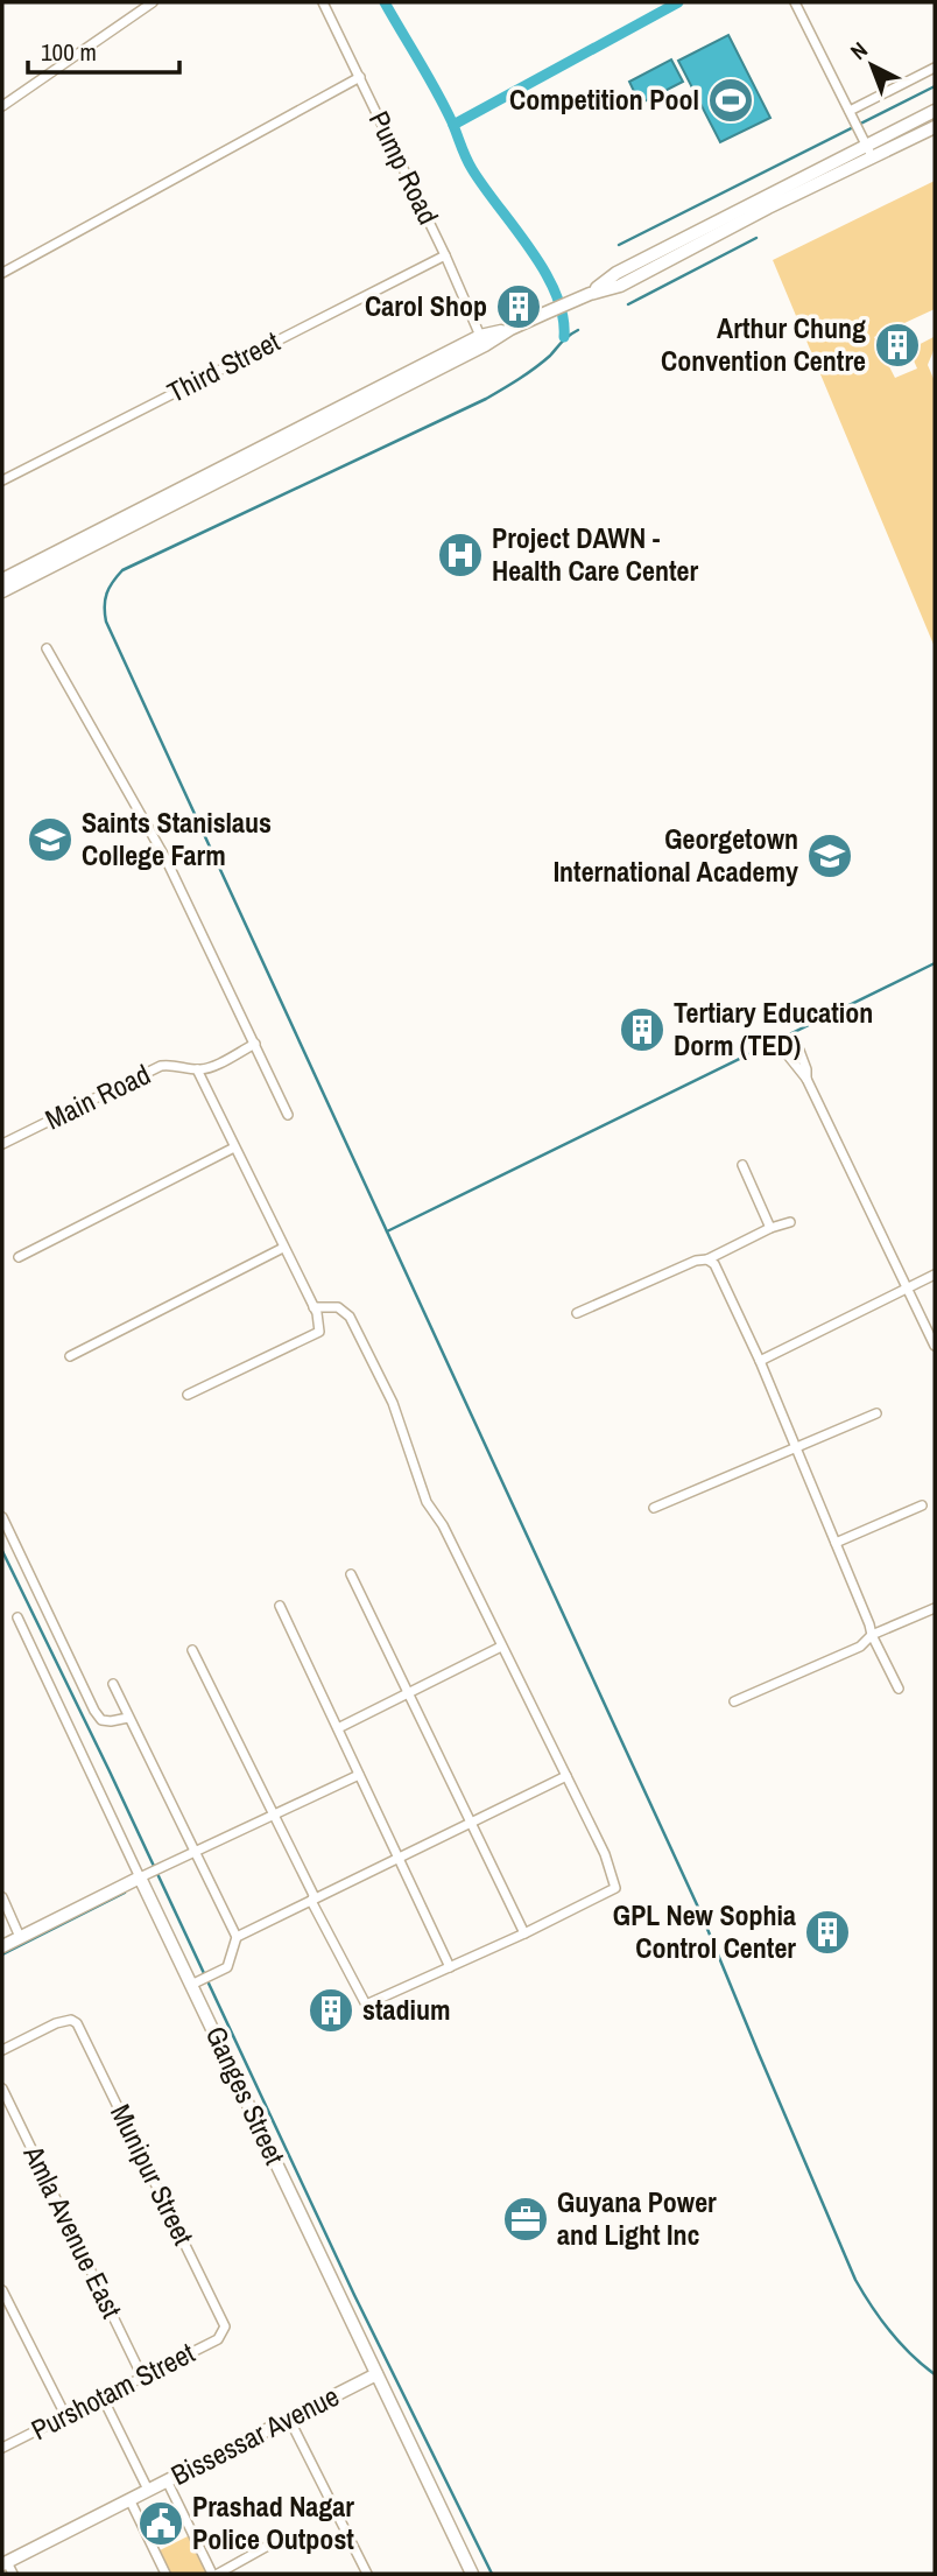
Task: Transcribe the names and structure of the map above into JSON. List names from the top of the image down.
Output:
{
  "streets": {
    "main road": ["Ganges Street", "Bissessar Avenue"],
    "street": [
      "Pump Road",
      "Third Street",
      "Main Road",
      "Munipur Street",
      "Amla Avenue East",
      "Purshotam Street"
    ]
  },
  "crossings": [
    ["Pump Road", "Third Street"],
    ["Ganges Street", "Bissessar Avenue"],
    ["Munipur Street", "Purshotam Street"],
    ["Amla Avenue East", "Purshotam Street"]
  ],
  "places": {
    "sports": ["Competition Pool"],
    "building": [
      "Carol Shop",
      "Arthur Chung Convention Centre",
      "Tertiary Education Dorm (TED)",
      "GPL New Sophia Control Center",
      "stadium"
    ],
    "hospital": ["Project DAWN - Health Care Center"],
    "school or university": ["Saints Stanislaus College Farm", "Georgetown International Academy"],
    "office": ["Guyana Power and Light Inc"],
    "public building": ["Prashad Nagar Police Outpost"]
  },
  "scale_bar": "100 m",
  "north": "top left"
}
